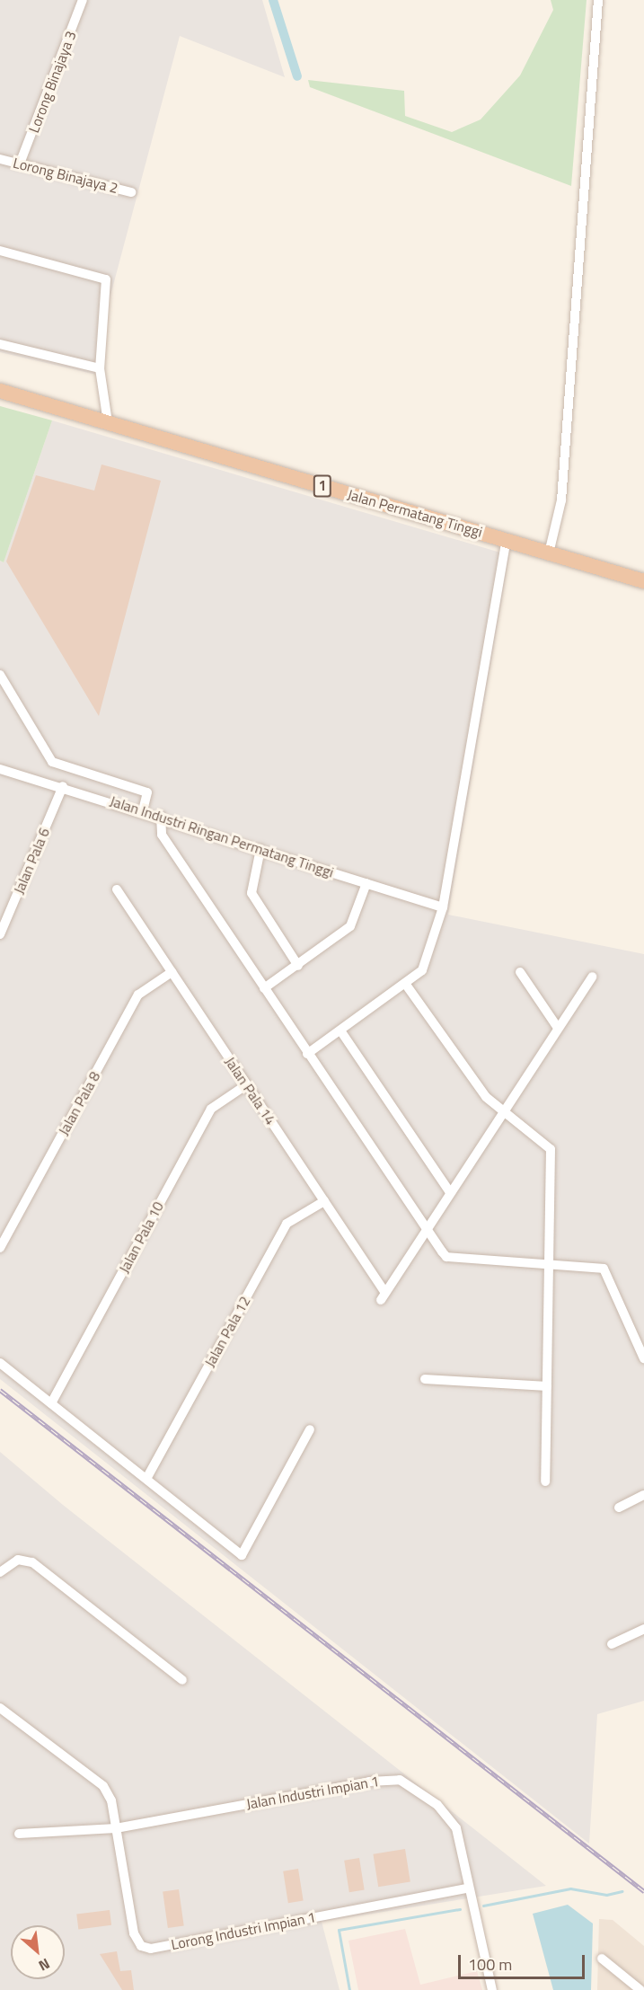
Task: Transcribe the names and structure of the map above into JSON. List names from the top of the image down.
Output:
{
  "streets": {
    "highway": ["1", "Jalan Permatang Tinggi"],
    "street": [
      "Lorong Binajaya 3",
      "Lorong Binajaya 2",
      "Jalan Industri Ringan Permatang Tinggi",
      "Jalan Pala 6",
      "Jalan Pala 14",
      "Jalan Pala 8",
      "Jalan Pala 10",
      "Jalan Pala 12",
      "Jalan Industri Impian 1",
      "Lorong Industri Impian 1"
    ]
  },
  "crossings": [
    ["Lorong Binajaya 3", "Lorong Binajaya 2"],
    ["Jalan Industri Ringan Permatang Tinggi", "Jalan Pala 6"],
    ["Jalan Pala 14", "Jalan Pala 8"],
    ["Jalan Pala 14", "Jalan Pala 10"],
    ["Jalan Pala 14", "Jalan Pala 12"],
    ["Jalan Industri Impian 1", "Lorong Industri Impian 1"]
  ],
  "scale_bar": "100 m",
  "north": "bottom right"
}
